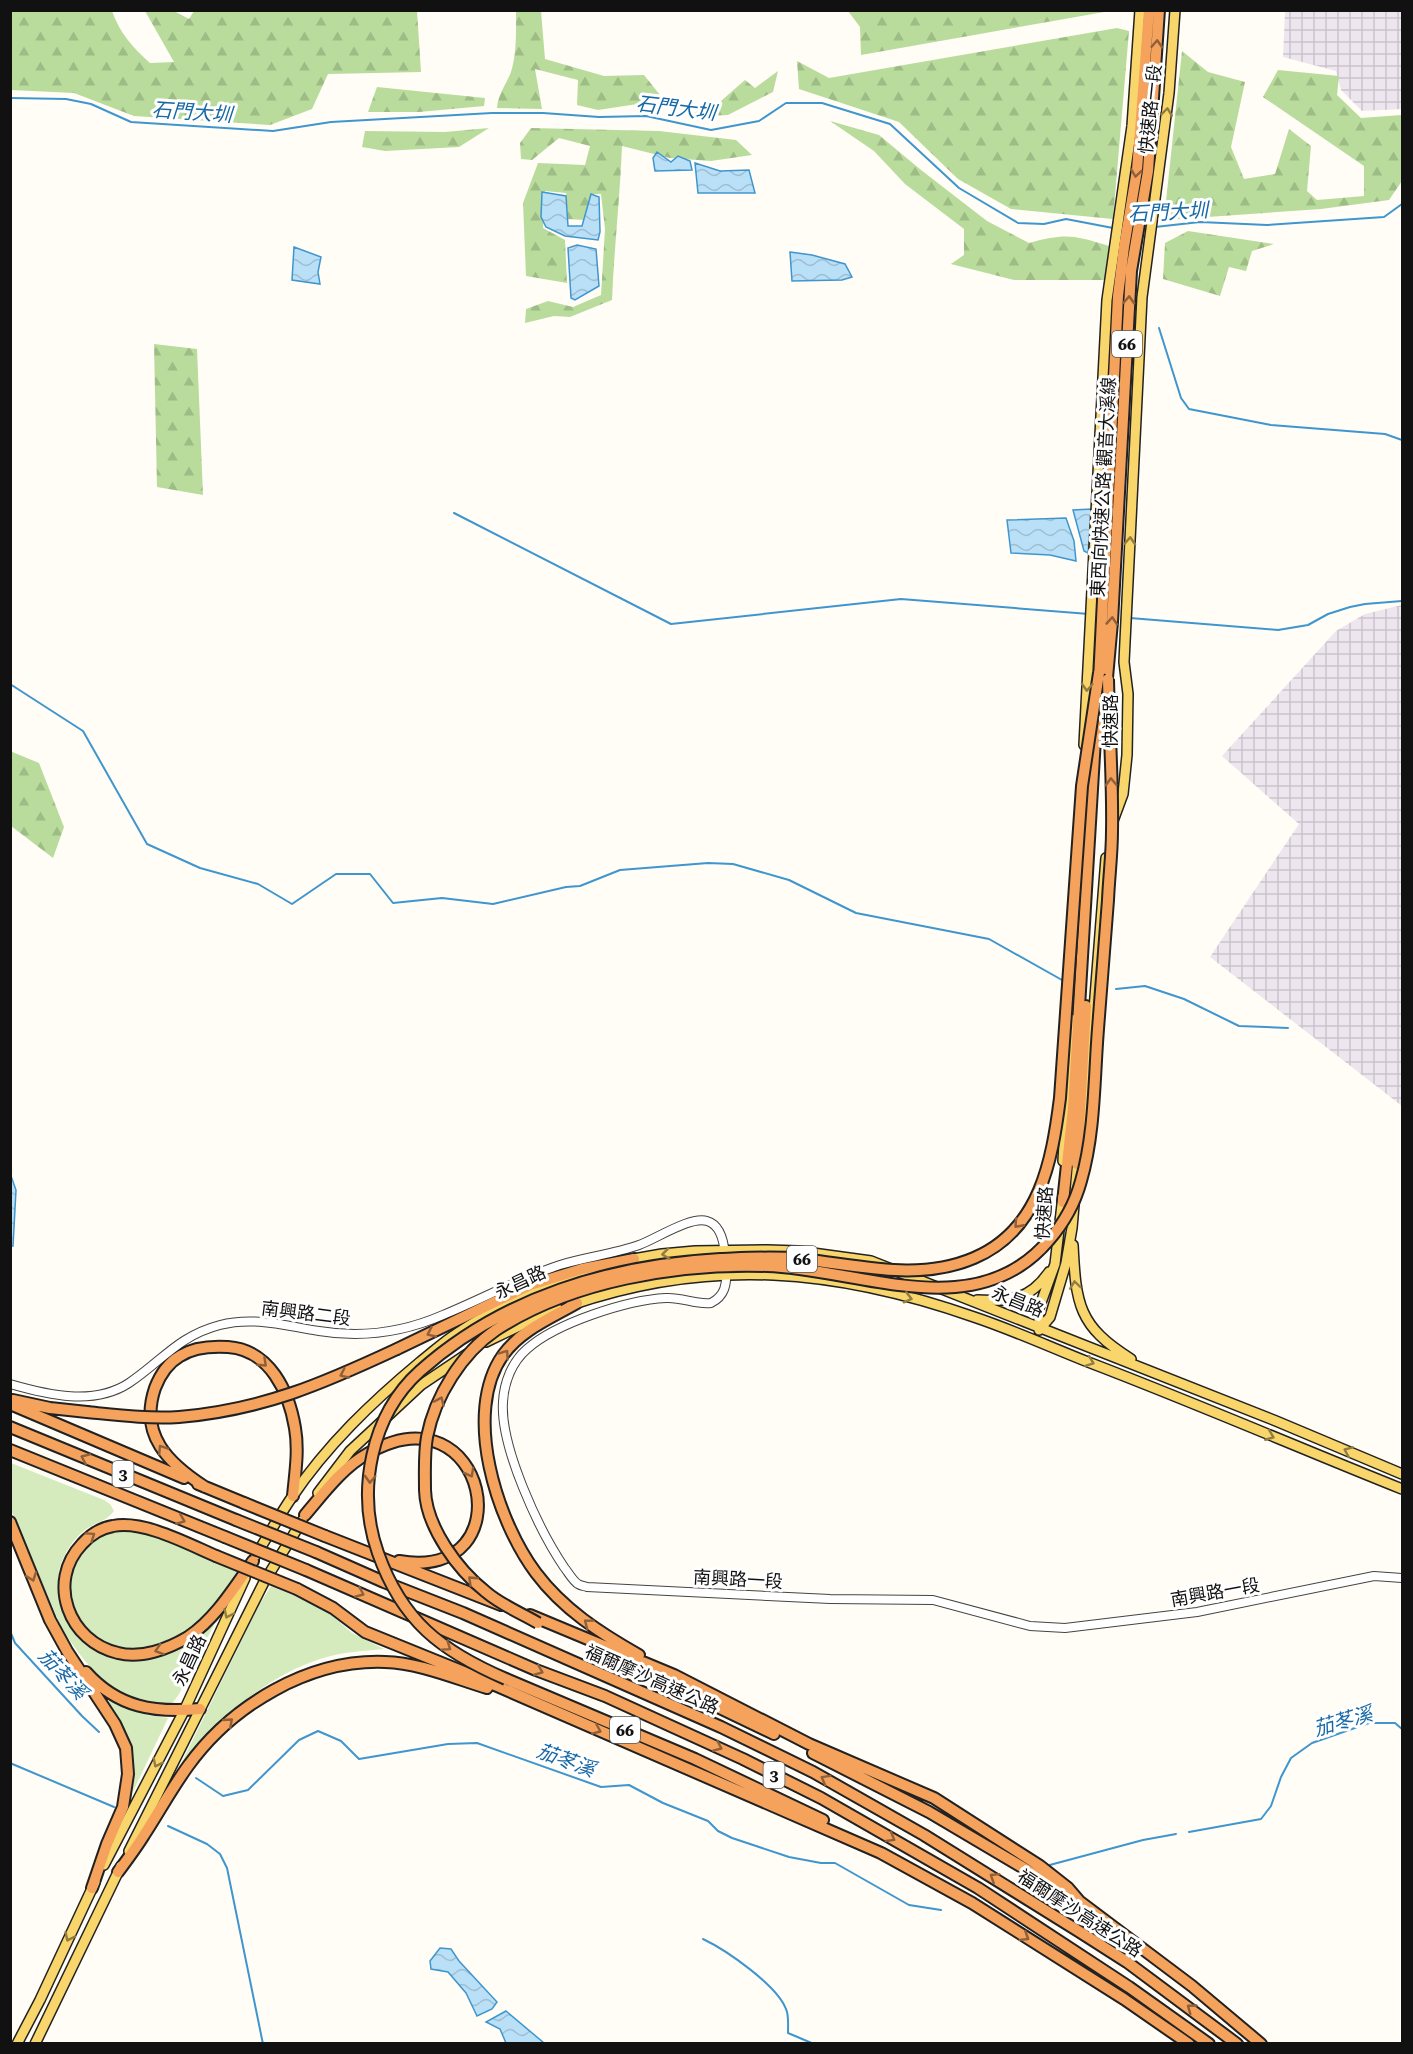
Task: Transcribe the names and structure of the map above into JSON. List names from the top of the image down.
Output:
{
  "streets": {
    "highway": [
      "66",
      "東西向快速公路 觀音大溪線",
      "3",
      "福爾摩沙高速公路"
    ],
    "main road": ["快速路一段", "快速路", "永昌路"],
    "street": ["南興路二段", "南興路一段"]
  },
  "crossings": [
    ["快速路一段", "快速路"],
    ["66", "東西向快速公路 觀音大溪線"],
    ["永昌路", "南興路二段"],
    ["永昌路", "南興路一段"],
    ["南興路二段", "南興路一段"]
  ],
  "water": ["石門大圳", "茄苳溪"]
}
